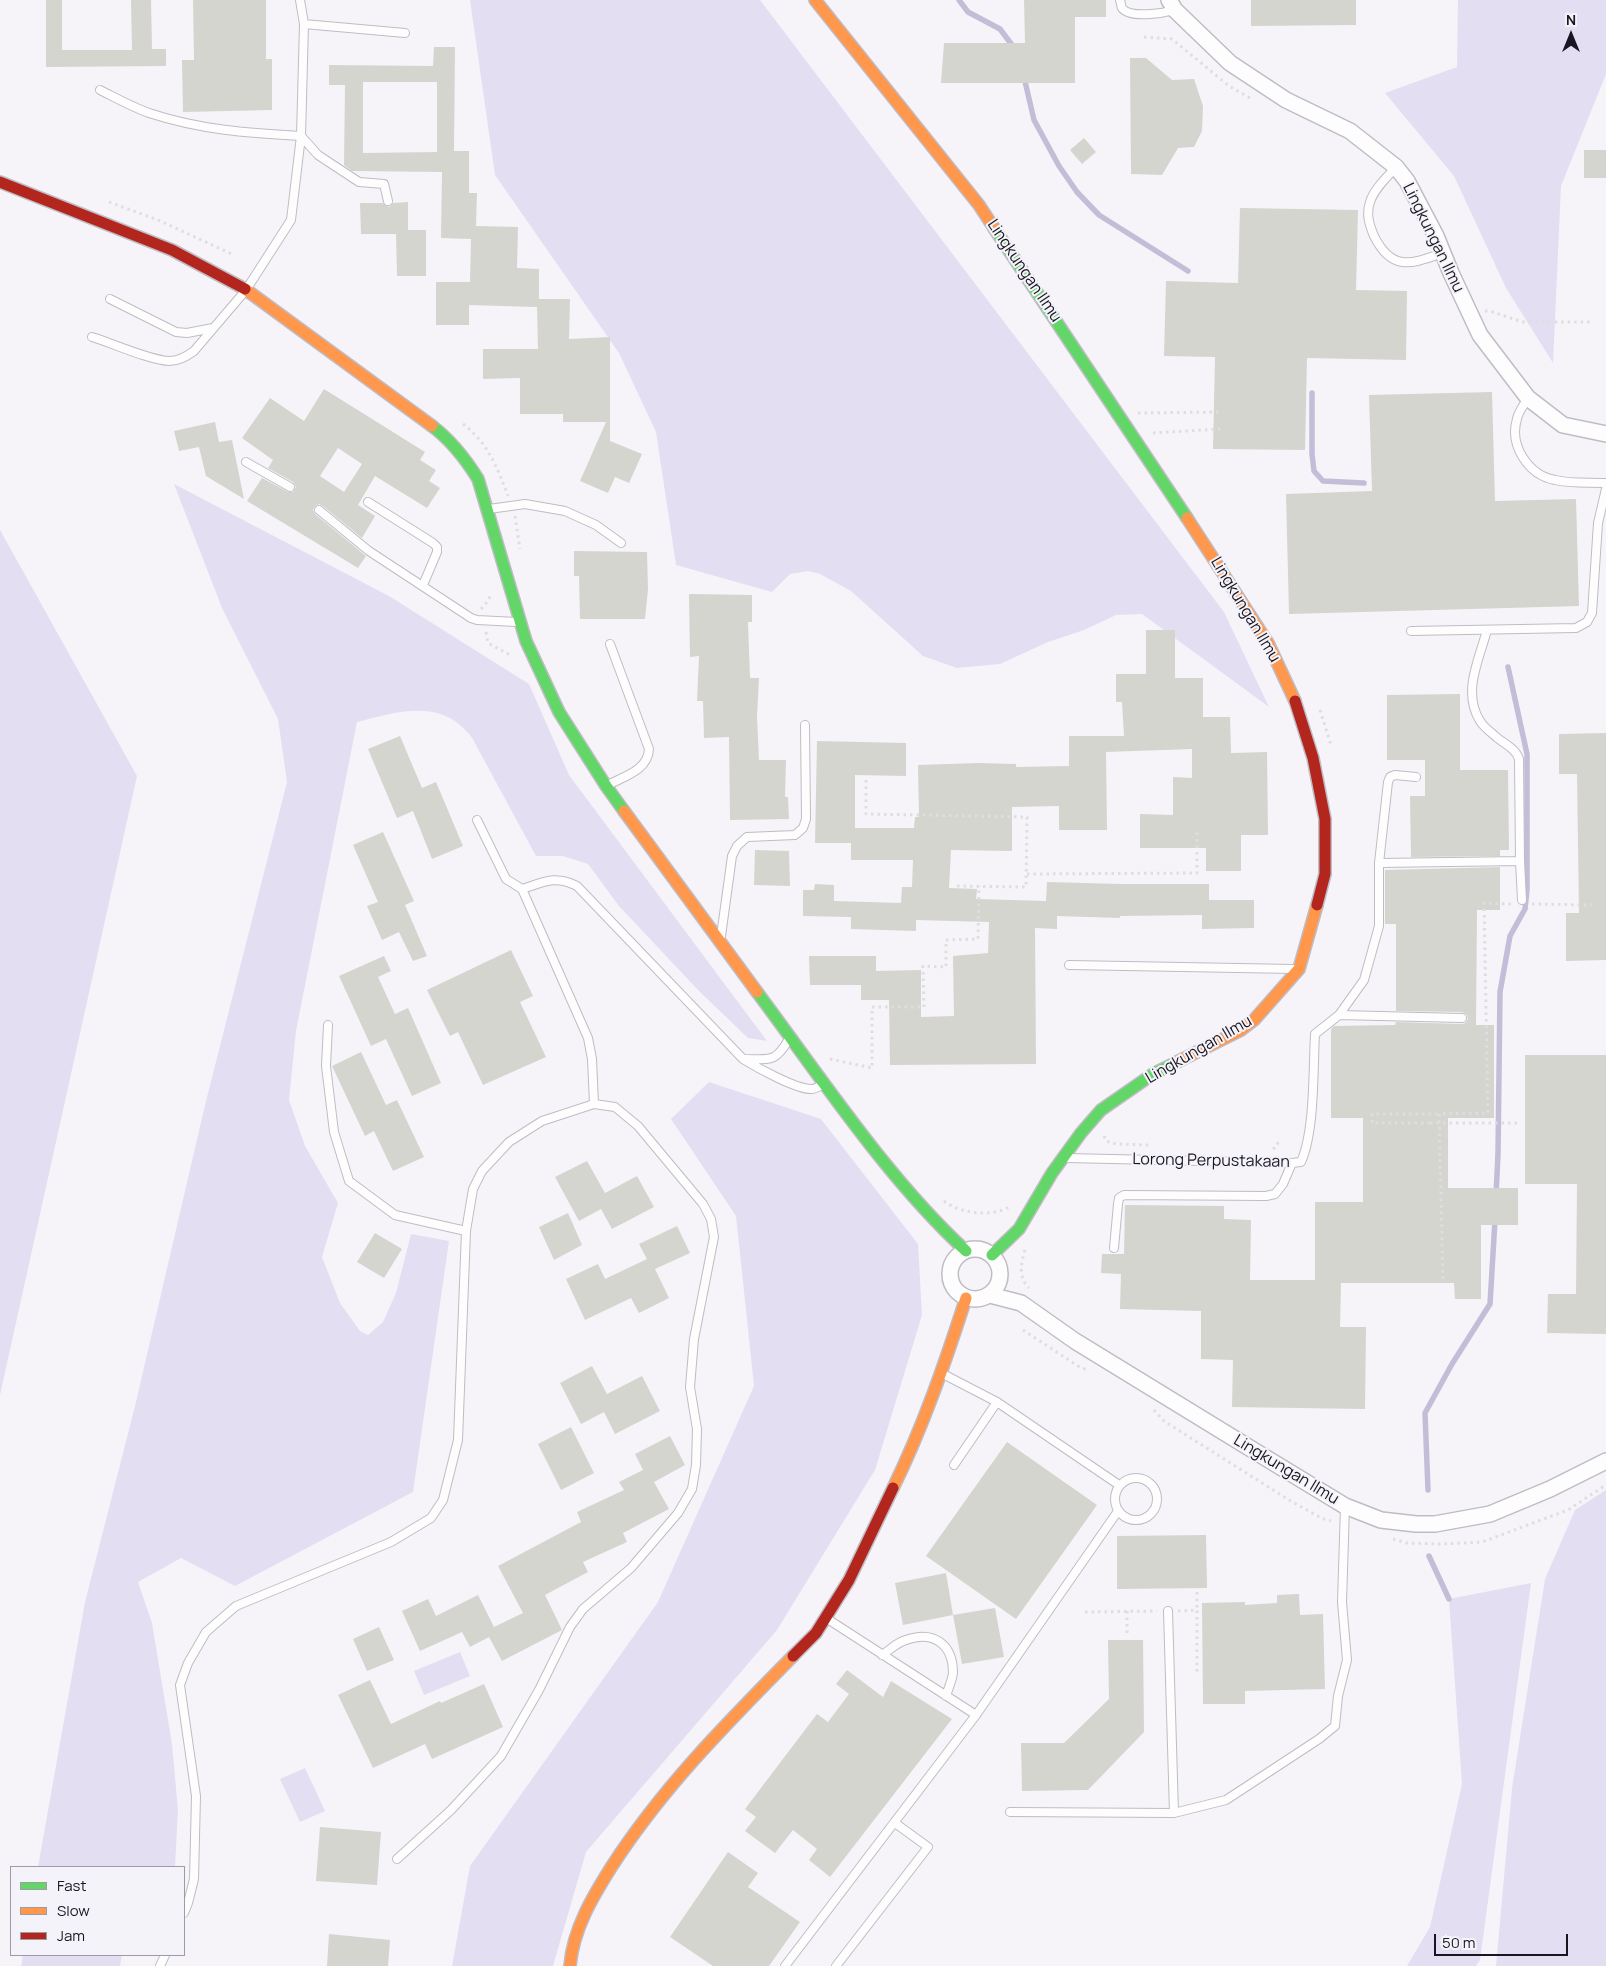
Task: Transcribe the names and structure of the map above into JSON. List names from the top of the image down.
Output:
{
  "streets": {
    "street": ["Lingkungan Ilmu"],
    "lane": ["Lorong Perpustakaan"]
  },
  "crossings": [
    ["Lingkungan Ilmu", "Lorong Perpustakaan"]
  ],
  "legend": ["Fast", "Slow", "Jam"],
  "scale_bar": "50 m",
  "north": "top"
}
